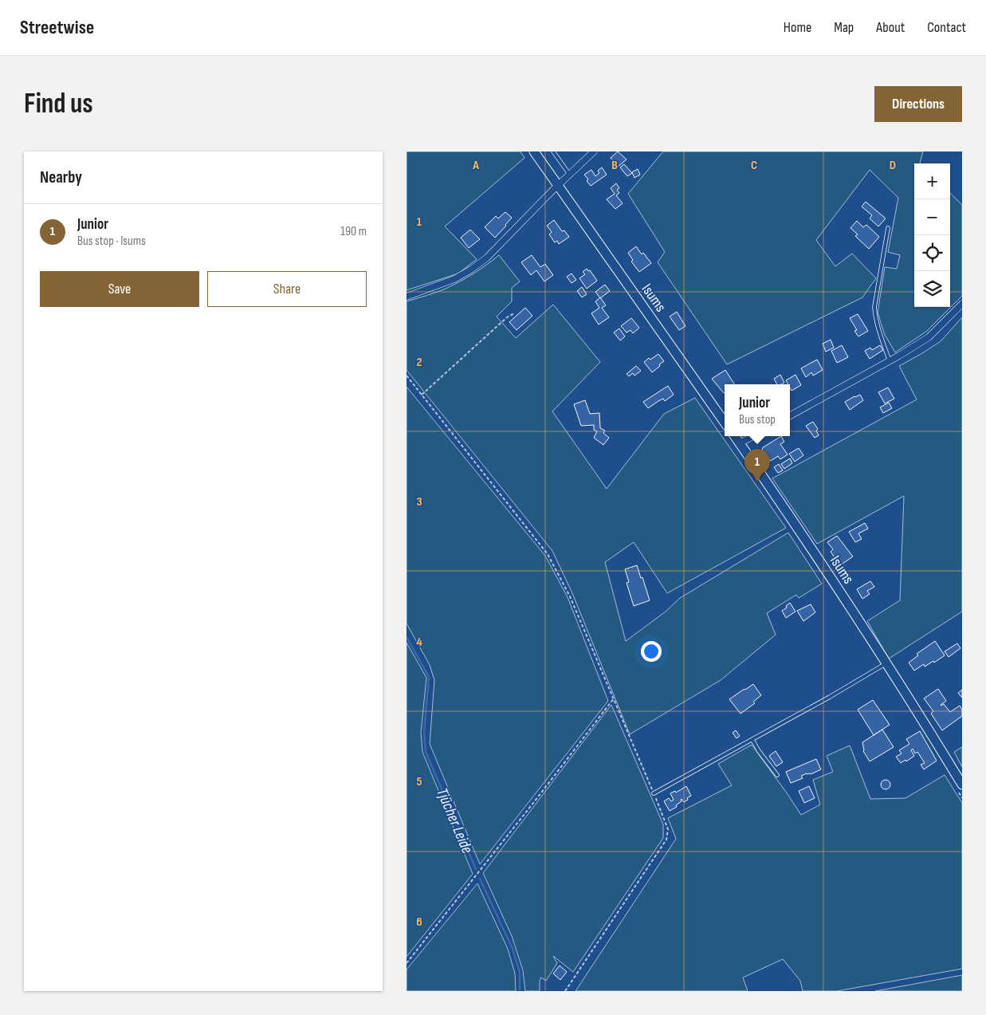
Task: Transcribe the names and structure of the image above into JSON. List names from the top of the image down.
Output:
{
  "streets": {
    "main road": ["Isums"]
  },
  "water": ["Tjücher Leide"],
  "page": {
    "header": "Streetwise",
    "nav": [
      "Home",
      "Map",
      "About",
      "Contact"
    ],
    "buttons": [
      "Directions",
      ["Save", "Share"]
    ],
    "title": "Find us",
    "heading": "Nearby",
    "map_buttons": ["+", "−"],
    "list": [
      {
        "mark": "1",
        "name": "Junior",
        "note": "Bus stop · Isums",
        "value": "190 m"
      }
    ],
    "popup": ["Junior", "Bus stop"],
    "pins": "1"
  },
  "grid": {
    "columns": [
      "A",
      "B",
      "C",
      "D"
    ],
    "rows": [
      "1",
      "2",
      "3",
      "4",
      "5",
      "6"
    ]
  }
}
